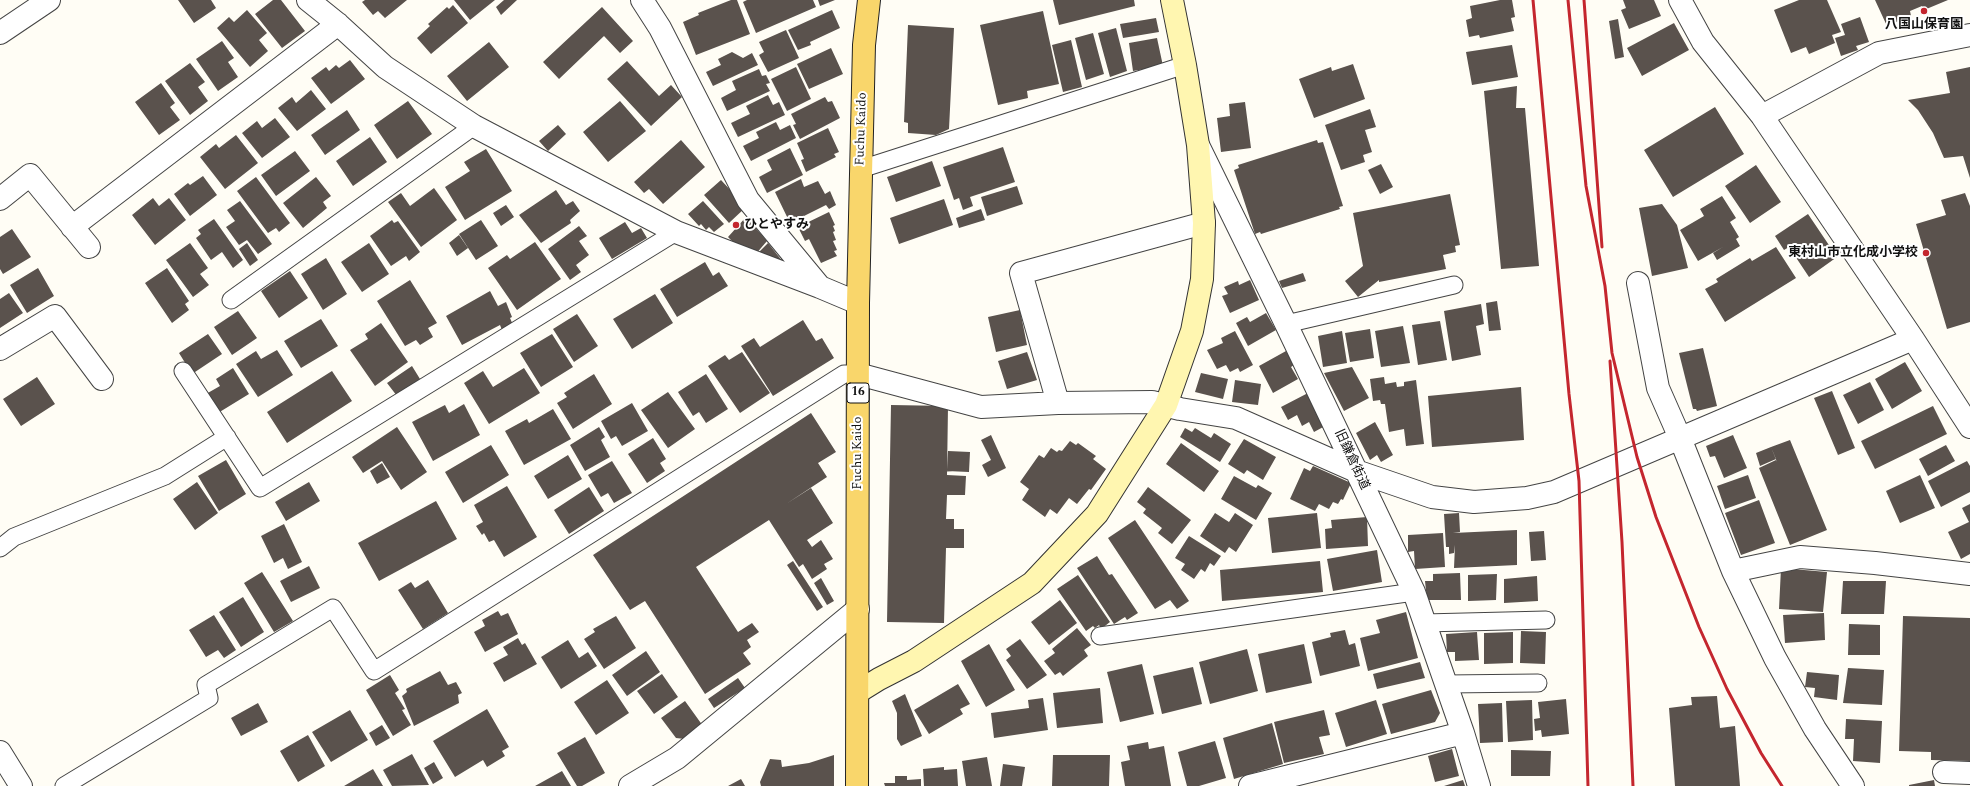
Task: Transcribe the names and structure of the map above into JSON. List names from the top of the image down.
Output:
{
  "streets": {
    "main road": ["Fuchu Kaido", "16"],
    "street": ["旧鎌倉街道"]
  },
  "places": ["八国山保育園", "ひとやすみ", "東村山市立化成小学校"]
}
